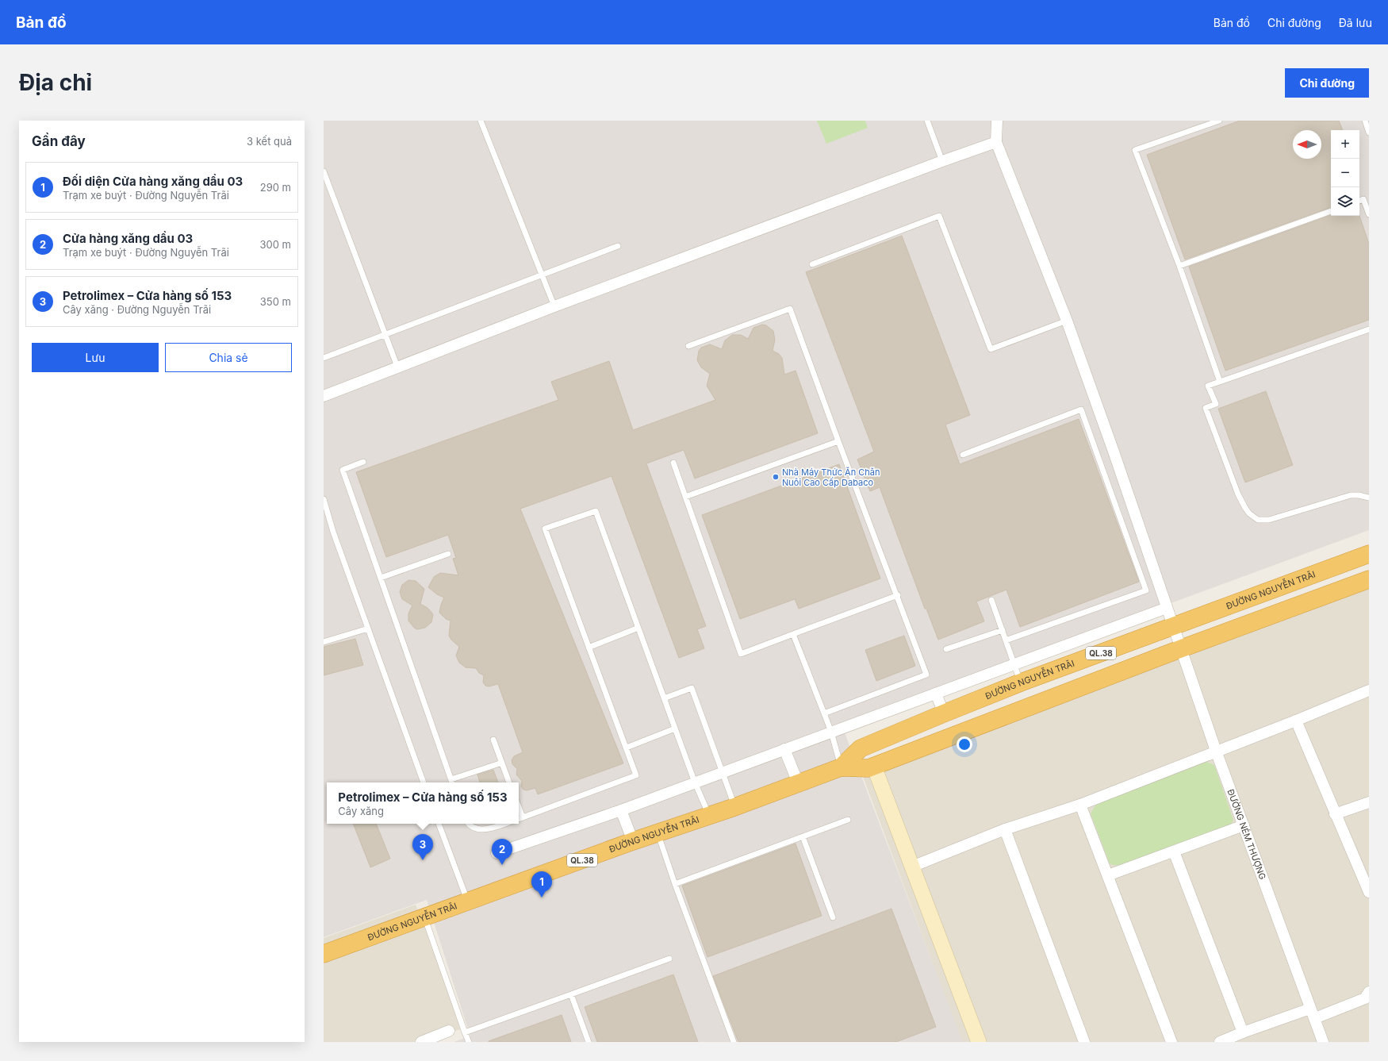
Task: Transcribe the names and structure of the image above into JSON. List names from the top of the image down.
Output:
{
  "streets": {
    "highway": ["ĐƯỜNG NGUYỄN TRÃI", "QL.38"],
    "street": ["ĐƯỜNG NÉM THƯỢNG"]
  },
  "crossings": [
    ["ĐƯỜNG NGUYỄN TRÃI", "ĐƯỜNG NÉM THƯỢNG"]
  ],
  "places": ["Nhà Máy Thức Ăn Chăn Nuôi Cao Cấp Dabaco"],
  "north": "left",
  "page": {
    "header": "Bản đồ",
    "nav": ["Bản đồ", "Chỉ đường", "Đã lưu"],
    "buttons": [
      "Chỉ đường",
      ["Lưu", "Chia sẻ"]
    ],
    "title": "Địa chỉ",
    "heading": ["Gần đây", "3 kết quả"],
    "map_buttons": ["+", "−"],
    "list": [
      {
        "mark": "1",
        "name": "Đối diện Cửa hàng xăng dầu 03",
        "note": "Trạm xe buýt · Đường Nguyễn Trãi",
        "value": "290 m"
      },
      {
        "mark": "2",
        "name": "Cửa hàng xăng dầu 03",
        "note": "Trạm xe buýt · Đường Nguyễn Trãi",
        "value": "300 m"
      },
      {
        "mark": "3",
        "name": "Petrolimex – Cửa hàng số 153",
        "note": "Cây xăng · Đường Nguyễn Trãi",
        "value": "350 m"
      }
    ],
    "popup": ["Petrolimex – Cửa hàng số 153", "Cây xăng"],
    "pins": ["3", "2", "1"]
  }
}
